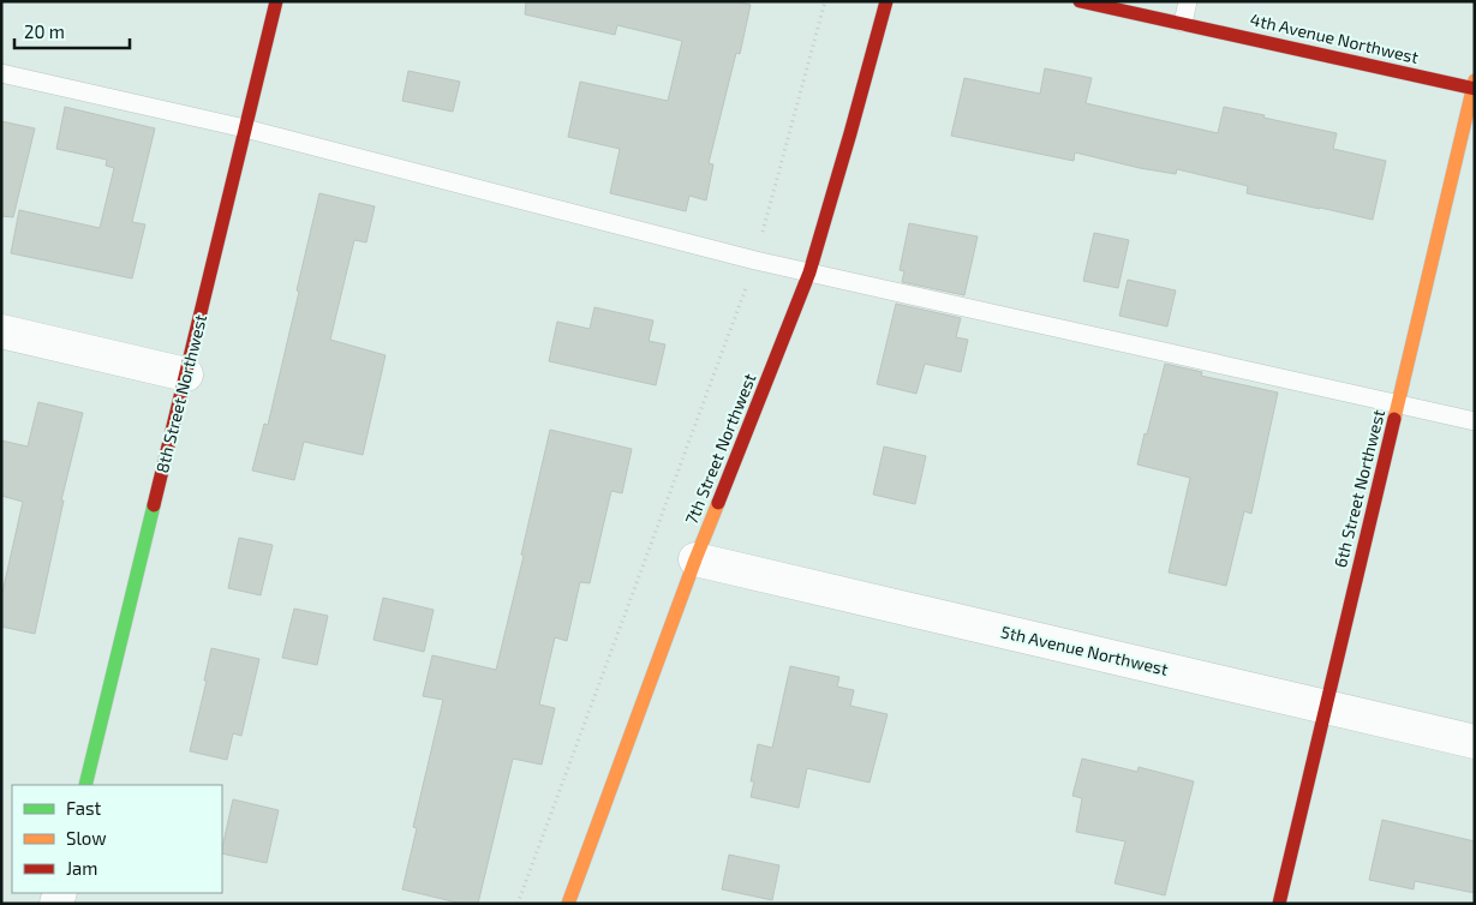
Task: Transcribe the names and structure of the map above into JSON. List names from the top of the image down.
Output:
{
  "streets": {
    "street": [
      "4th Avenue Northwest",
      "8th Street Northwest",
      "7th Street Northwest",
      "6th Street Northwest",
      "5th Avenue Northwest"
    ]
  },
  "crossings": [
    ["4th Avenue Northwest", "6th Street Northwest"],
    ["7th Street Northwest", "5th Avenue Northwest"],
    ["6th Street Northwest", "5th Avenue Northwest"]
  ],
  "legend": ["Fast", "Slow", "Jam"],
  "scale_bar": "20 m"
}
